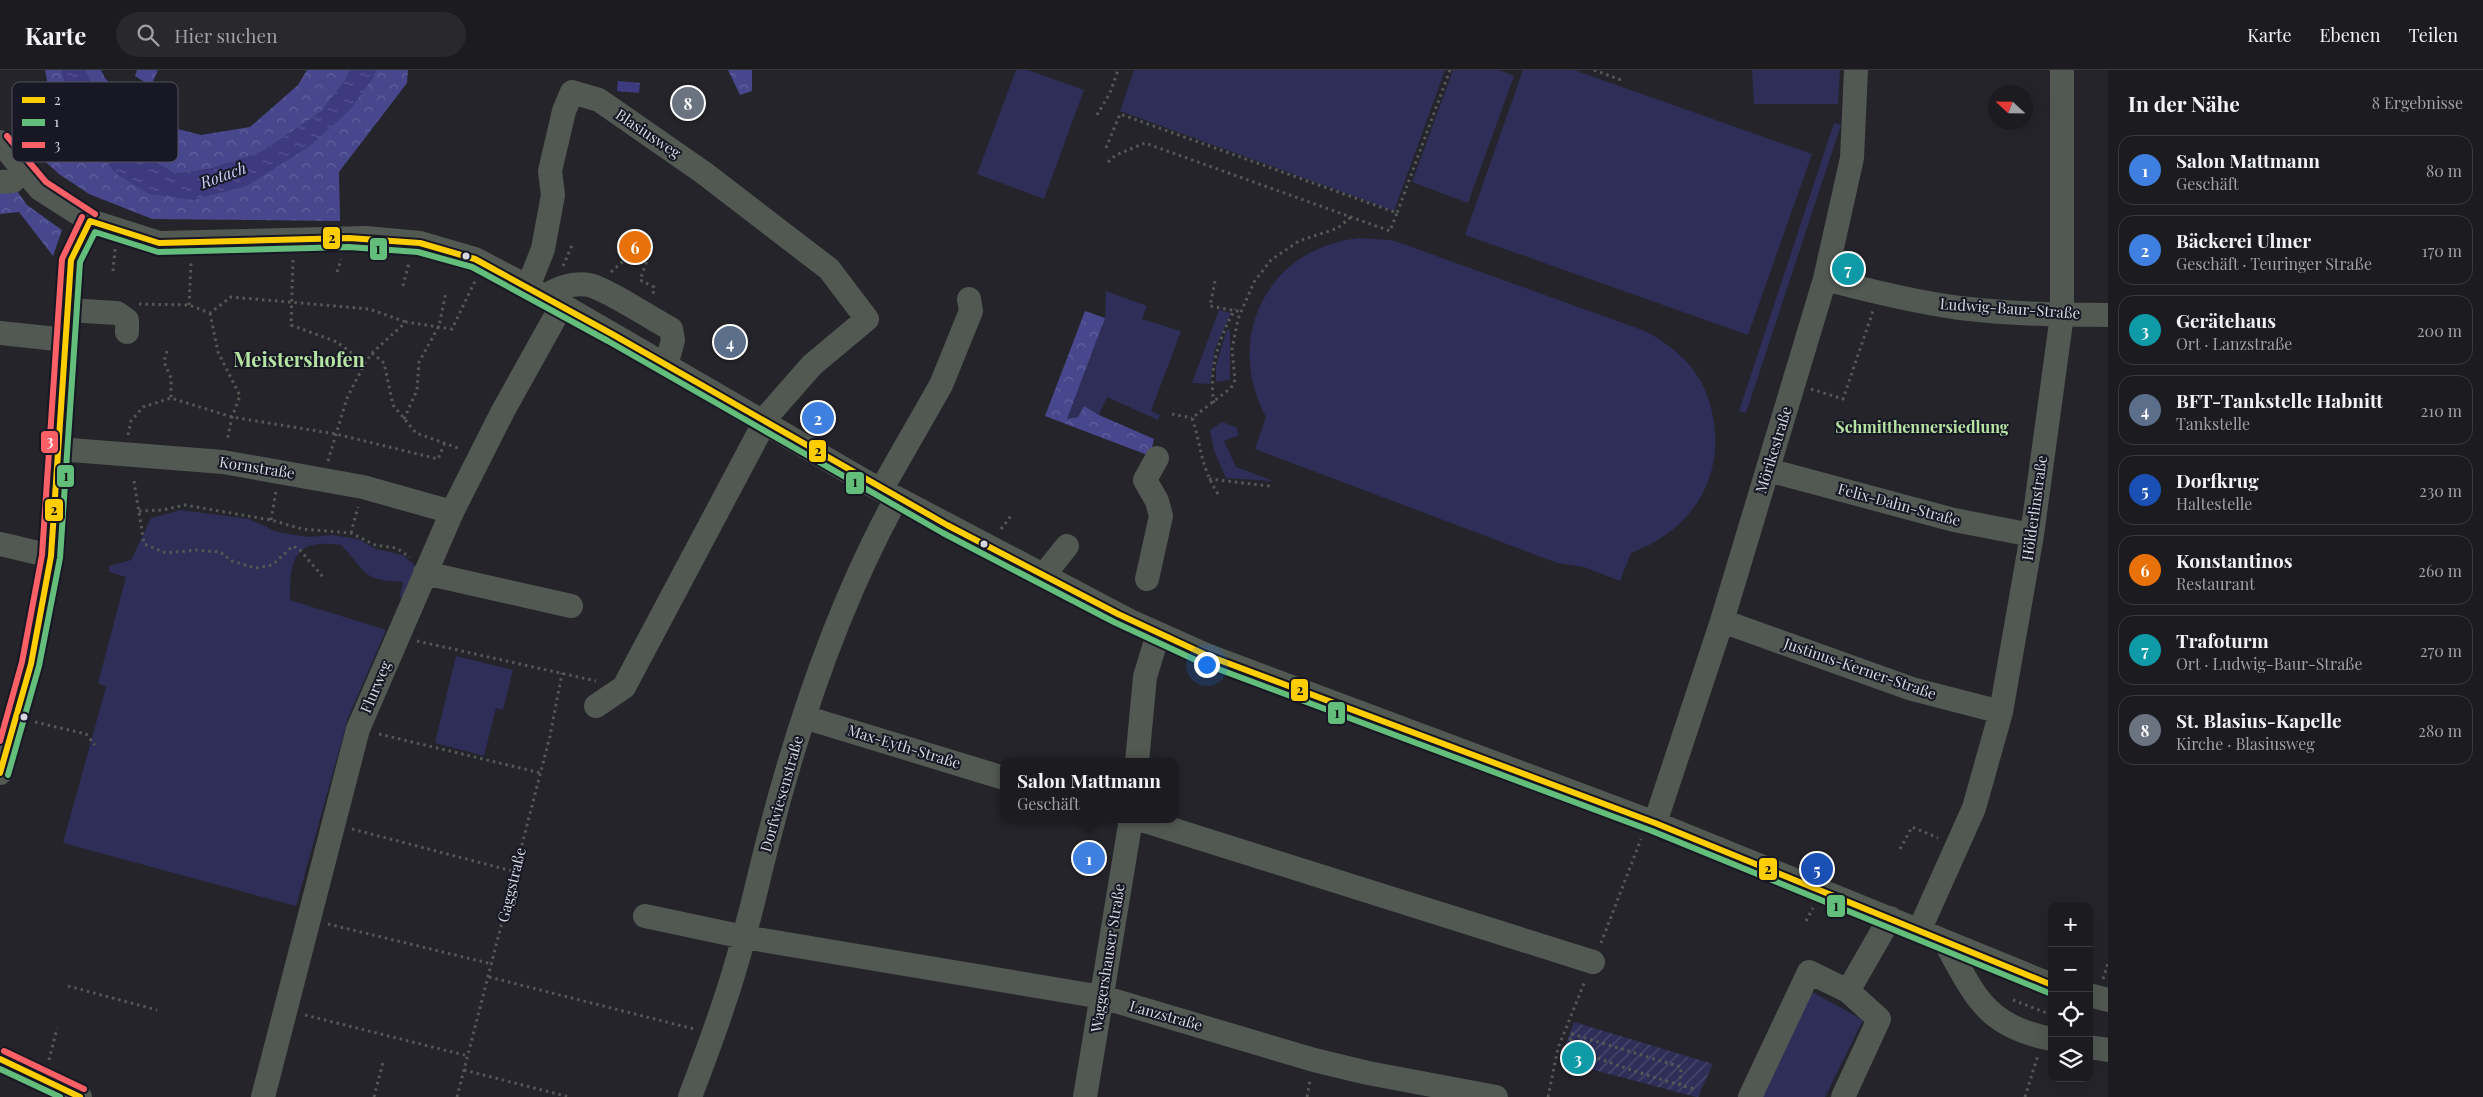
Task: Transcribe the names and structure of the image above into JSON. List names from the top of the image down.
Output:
{
  "streets": {
    "street": [
      "Blasiusweg",
      "Ludwig-Baur-Straße",
      "Mörikestraße",
      "Kornstraße",
      "Felix-Dahn-Straße",
      "Hölderlinstraße",
      "Justinus-Kerner-Straße",
      "Flurweg",
      "Max-Eyth-Straße",
      "Dorfwiesenstraße",
      "Waggershauser Straße",
      "Lanzstraße"
    ],
    "path": ["Gaggstraße"]
  },
  "crossings": [
    ["Blasiusweg", "Flurweg"],
    ["Ludwig-Baur-Straße", "Mörikestraße"],
    ["Ludwig-Baur-Straße", "Hölderlinstraße"],
    ["Mörikestraße", "Felix-Dahn-Straße"],
    ["Mörikestraße", "Justinus-Kerner-Straße"],
    ["Kornstraße", "Flurweg"],
    ["Felix-Dahn-Straße", "Hölderlinstraße"],
    ["Hölderlinstraße", "Justinus-Kerner-Straße"],
    ["Max-Eyth-Straße", "Dorfwiesenstraße"],
    ["Dorfwiesenstraße", "Lanzstraße"],
    ["Waggershauser Straße", "Lanzstraße"]
  ],
  "districts": ["Meistershofen", "Schmitthennersiedlung"],
  "water": ["Rotach"],
  "lines": ["transit line 3", "transit line 2", "transit line 1"],
  "legend": ["2", "1", "3"],
  "north": "left",
  "page": {
    "header": "Karte",
    "search": "Hier suchen",
    "nav": ["Karte", "Ebenen", "Teilen"],
    "heading": ["In der Nähe", "8 Ergebnisse"],
    "pins": [
      "8",
      "6",
      "7",
      "4",
      "2",
      "1",
      "5",
      "3"
    ],
    "list": [
      {
        "mark": "1",
        "name": "Salon Mattmann",
        "note": "Geschäft",
        "value": "80 m"
      },
      {
        "mark": "2",
        "name": "Bäckerei Ulmer",
        "note": "Geschäft · Teuringer Straße",
        "value": "170 m"
      },
      {
        "mark": "3",
        "name": "Gerätehaus",
        "note": "Ort · Lanzstraße",
        "value": "200 m"
      },
      {
        "mark": "4",
        "name": "BFT-Tankstelle Habnitt",
        "note": "Tankstelle",
        "value": "210 m"
      },
      {
        "mark": "5",
        "name": "Dorfkrug",
        "note": "Haltestelle",
        "value": "230 m"
      },
      {
        "mark": "6",
        "name": "Konstantinos",
        "note": "Restaurant",
        "value": "260 m"
      },
      {
        "mark": "7",
        "name": "Trafoturm",
        "note": "Ort · Ludwig-Baur-Straße",
        "value": "270 m"
      },
      {
        "mark": "8",
        "name": "St. Blasius-Kapelle",
        "note": "Kirche · Blasiusweg",
        "value": "280 m"
      }
    ],
    "popup": ["Salon Mattmann", "Geschäft"],
    "map_buttons": ["+", "−"]
  }
}
